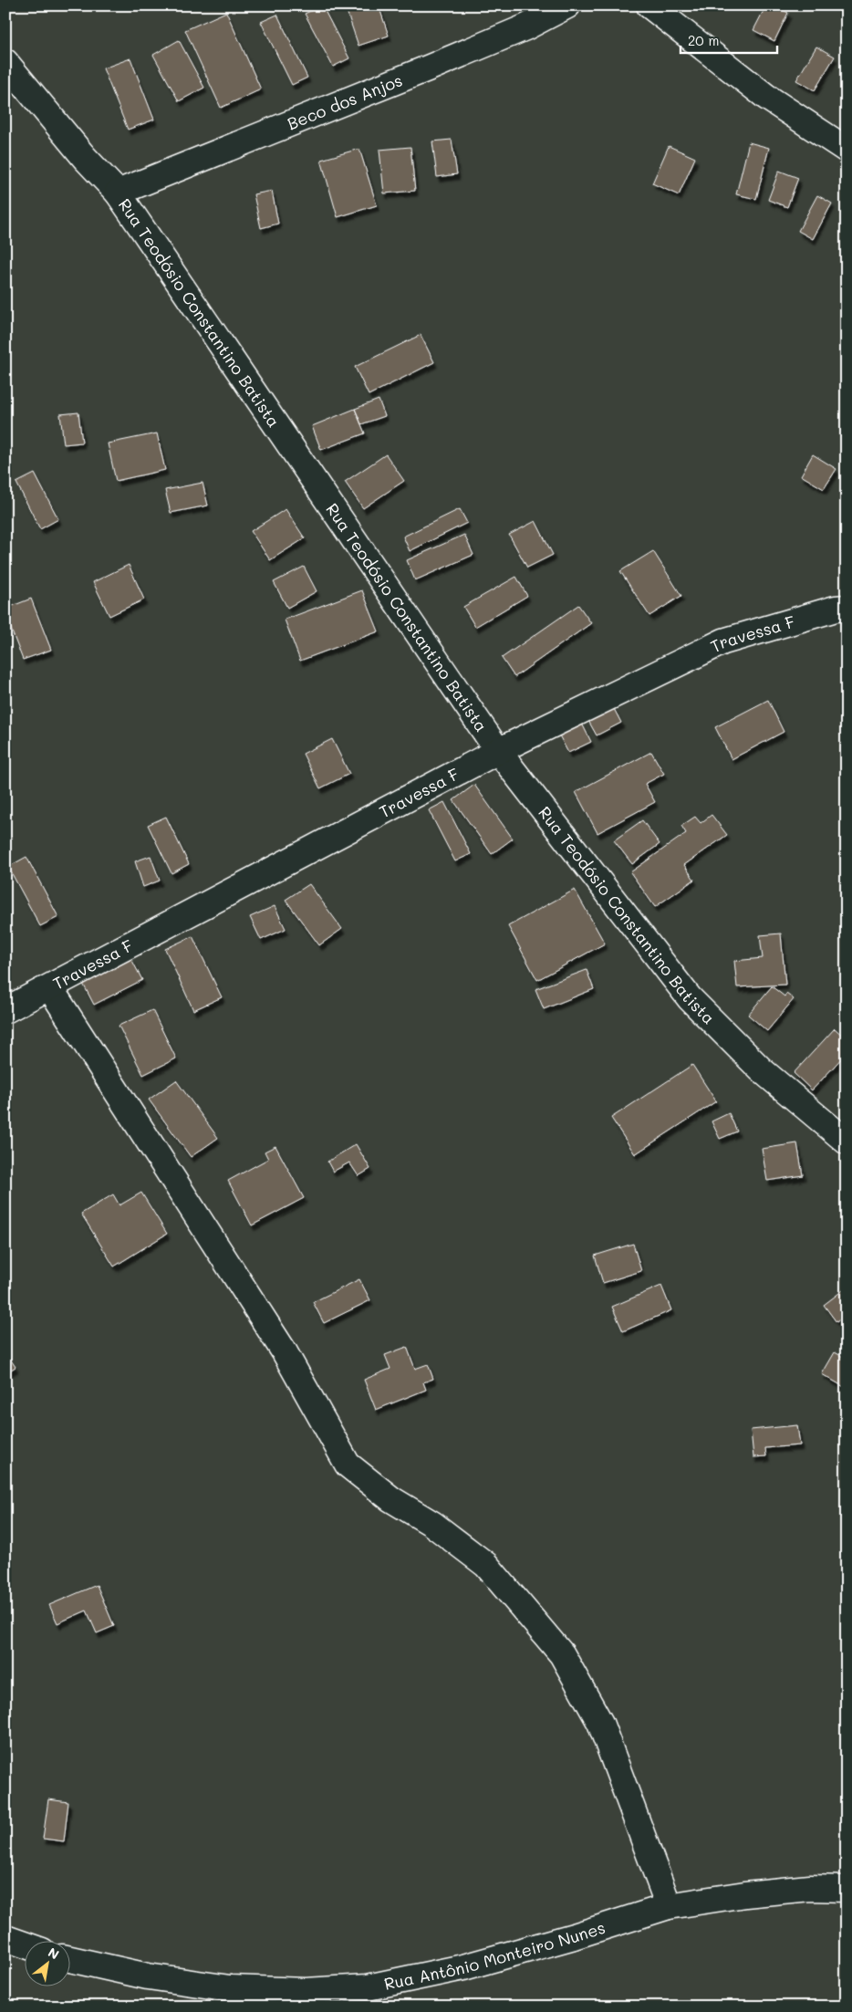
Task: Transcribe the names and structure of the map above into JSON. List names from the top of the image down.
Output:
{
  "streets": {
    "street": [
      "Beco dos Anjos",
      "Rua Teodósio Constantino Batista",
      "Travessa F",
      "Rua Antônio Monteiro Nunes"
    ]
  },
  "crossings": [
    ["Beco dos Anjos", "Rua Teodósio Constantino Batista"],
    ["Rua Teodósio Constantino Batista", "Travessa F"]
  ],
  "scale_bar": "20 m",
  "north": "top right"
}
